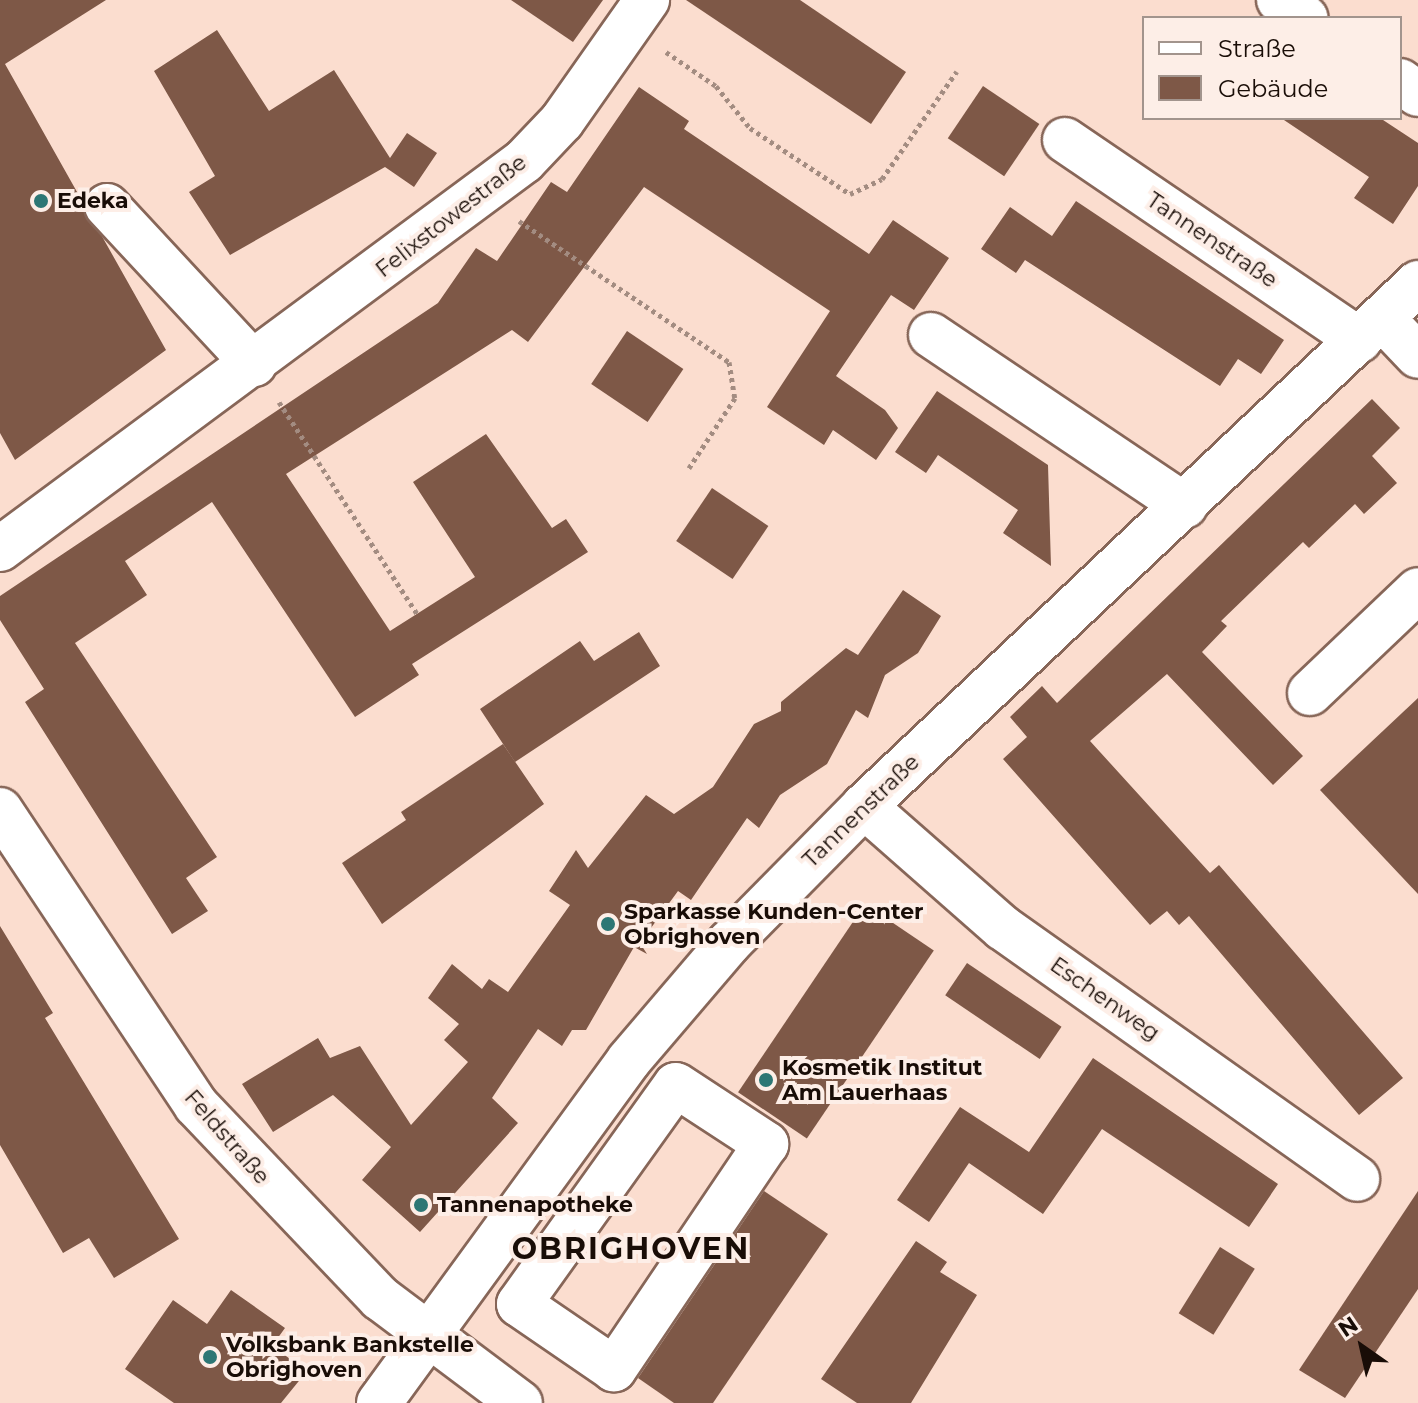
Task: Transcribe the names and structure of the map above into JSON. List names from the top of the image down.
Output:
{
  "streets": {
    "street": [
      "Felixstowestraße",
      "Tannenstraße",
      "Eschenweg",
      "Feldstraße"
    ]
  },
  "crossings": [
    ["Tannenstraße", "Eschenweg"],
    ["Tannenstraße", "Feldstraße"]
  ],
  "districts": ["OBRIGHOVEN"],
  "places": [
    "Edeka",
    "Sparkasse Kunden-Center Obrighoven",
    "Kosmetik Institut Am Lauerhaas",
    "Tannenapotheke",
    "Volksbank Bankstelle Obrighoven"
  ],
  "legend": ["Straße", "Gebäude"],
  "north": "top left"
}
